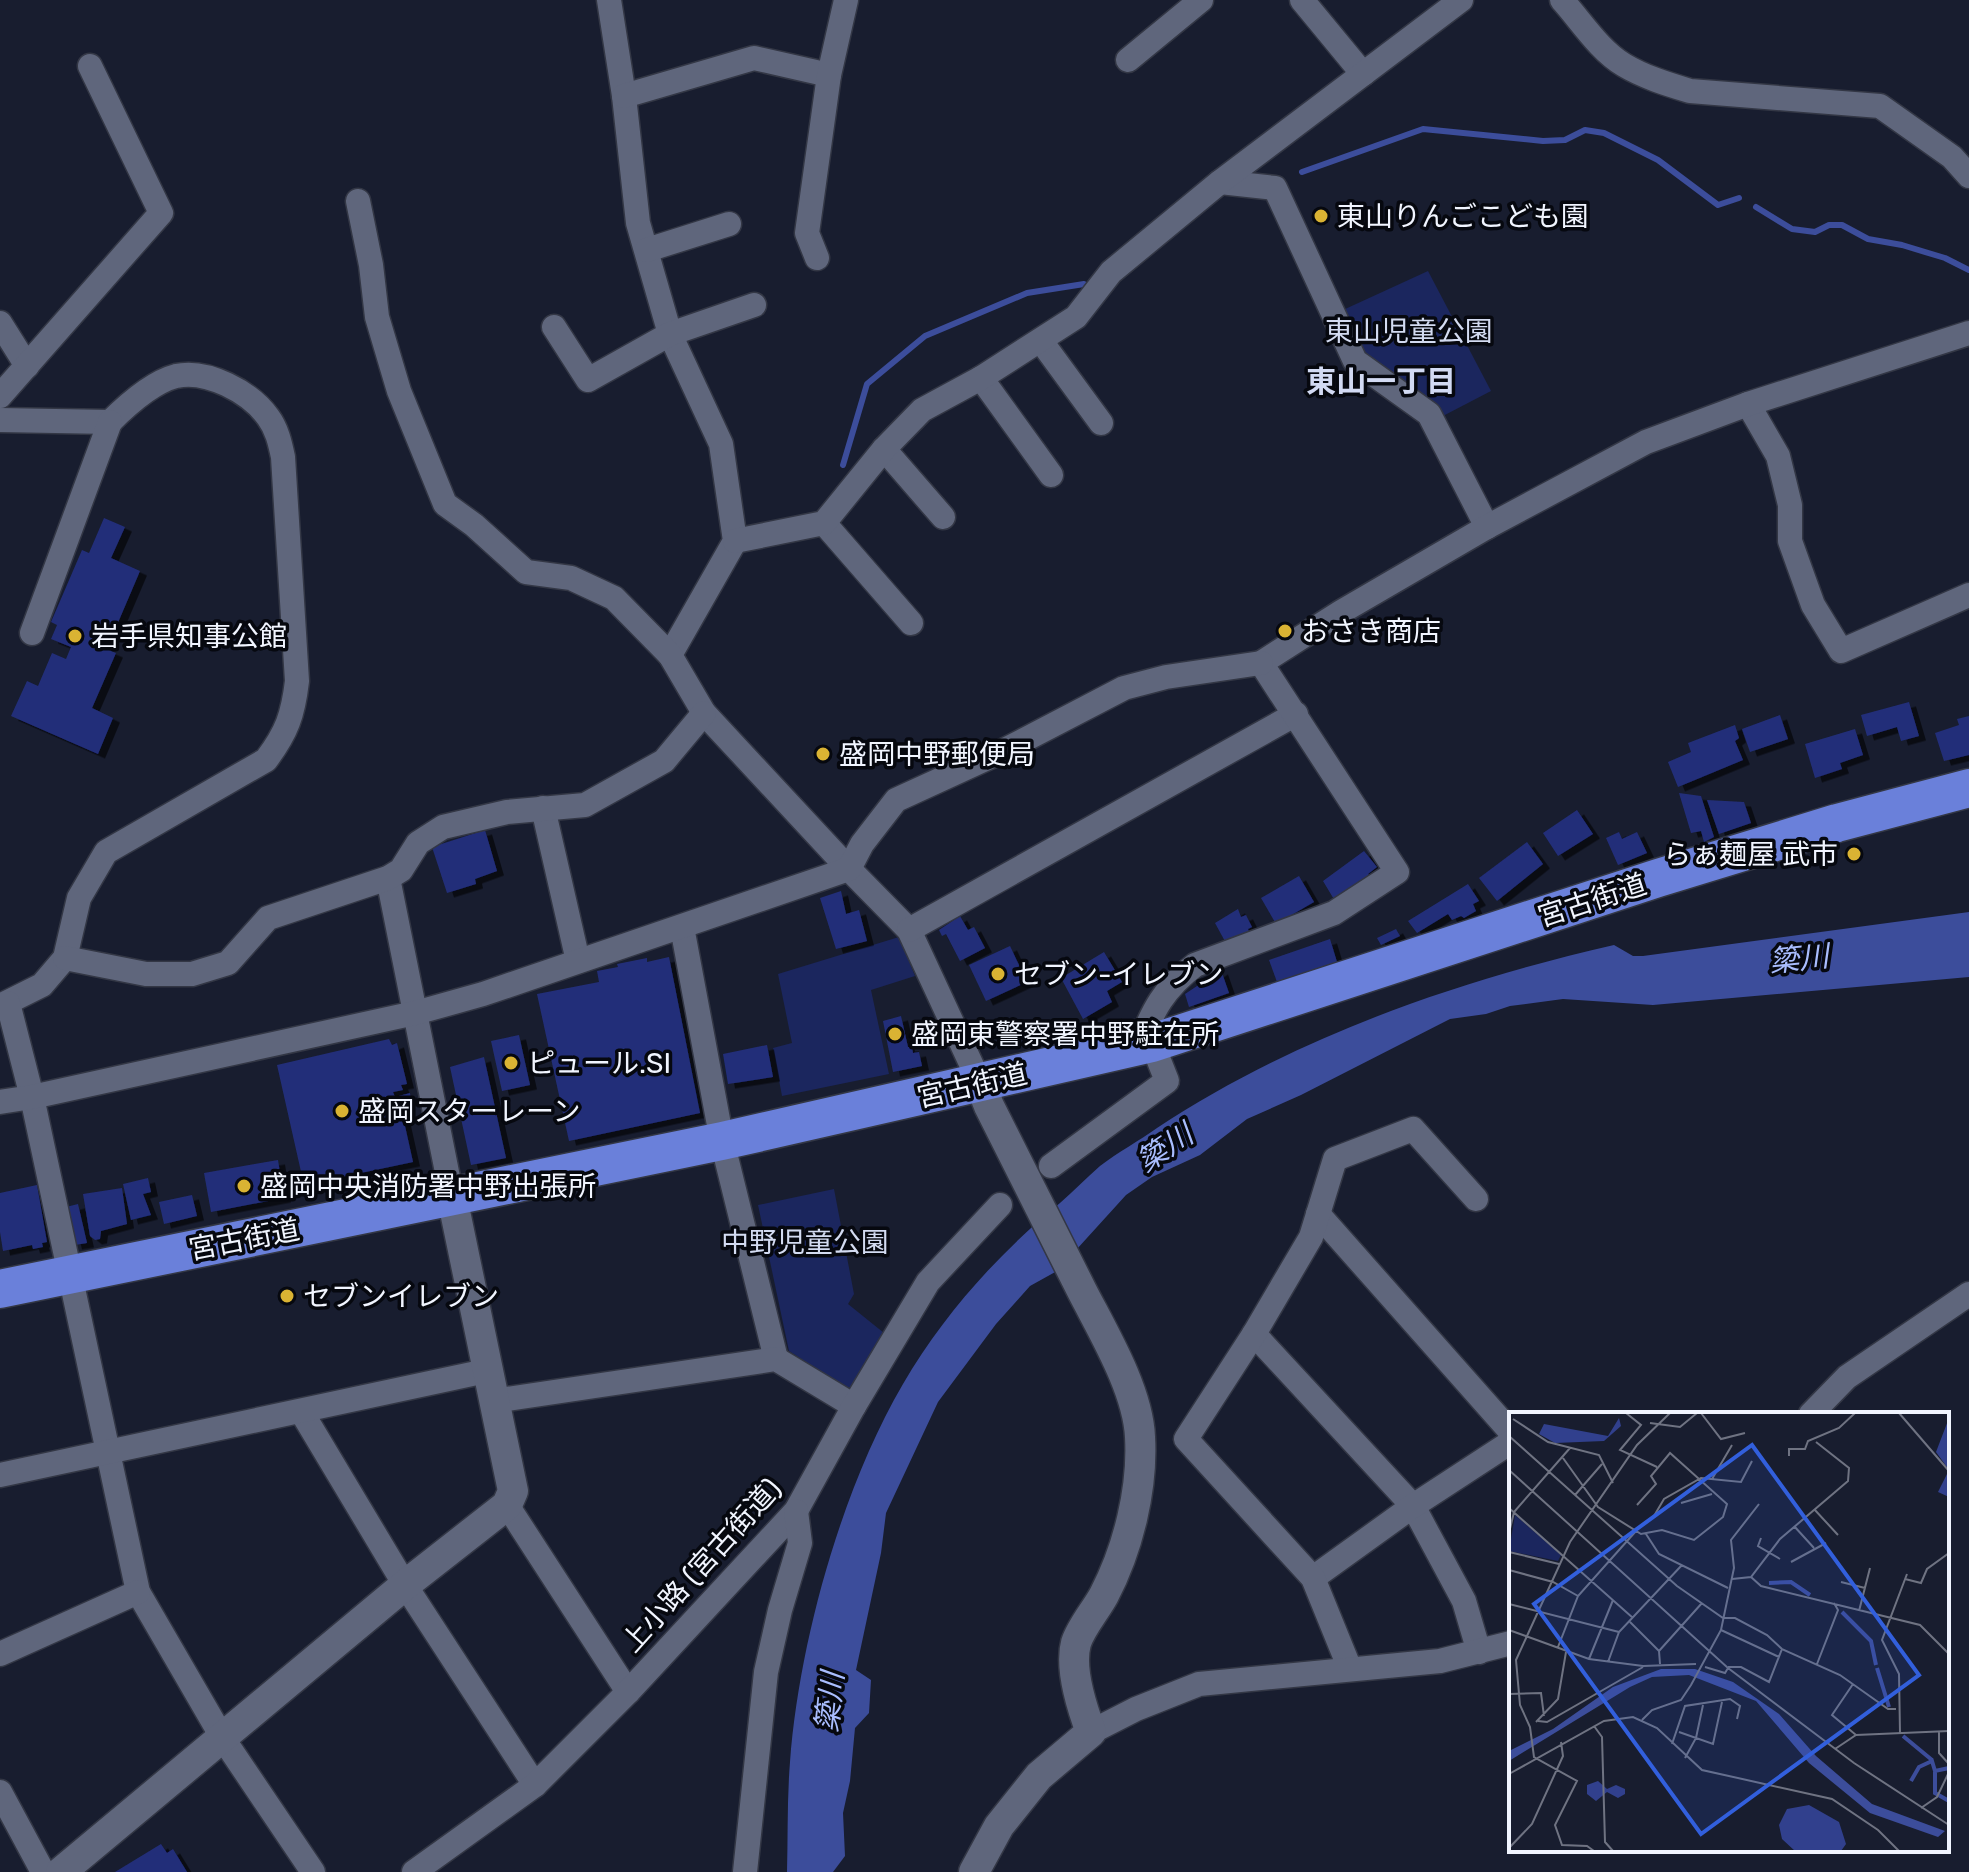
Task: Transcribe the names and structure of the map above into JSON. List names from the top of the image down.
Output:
{
  "streets": {
    "highway": ["宮古街道"],
    "street": ["上小路 (宮古街道)"]
  },
  "districts": ["東山一丁目"],
  "water": ["簗川"],
  "parks": ["東山児童公園", "中野児童公園"],
  "places": [
    "東山りんごこども園",
    "おさき商店",
    "岩手県知事公館",
    "盛岡中野郵便局",
    "らぁ麺屋 武市",
    "セブン-イレブン",
    "盛岡東警察署中野駐在所",
    "ピュール.SI",
    "盛岡スターレーン",
    "盛岡中央消防署中野出張所",
    "セブンイレブン"
  ]
}
